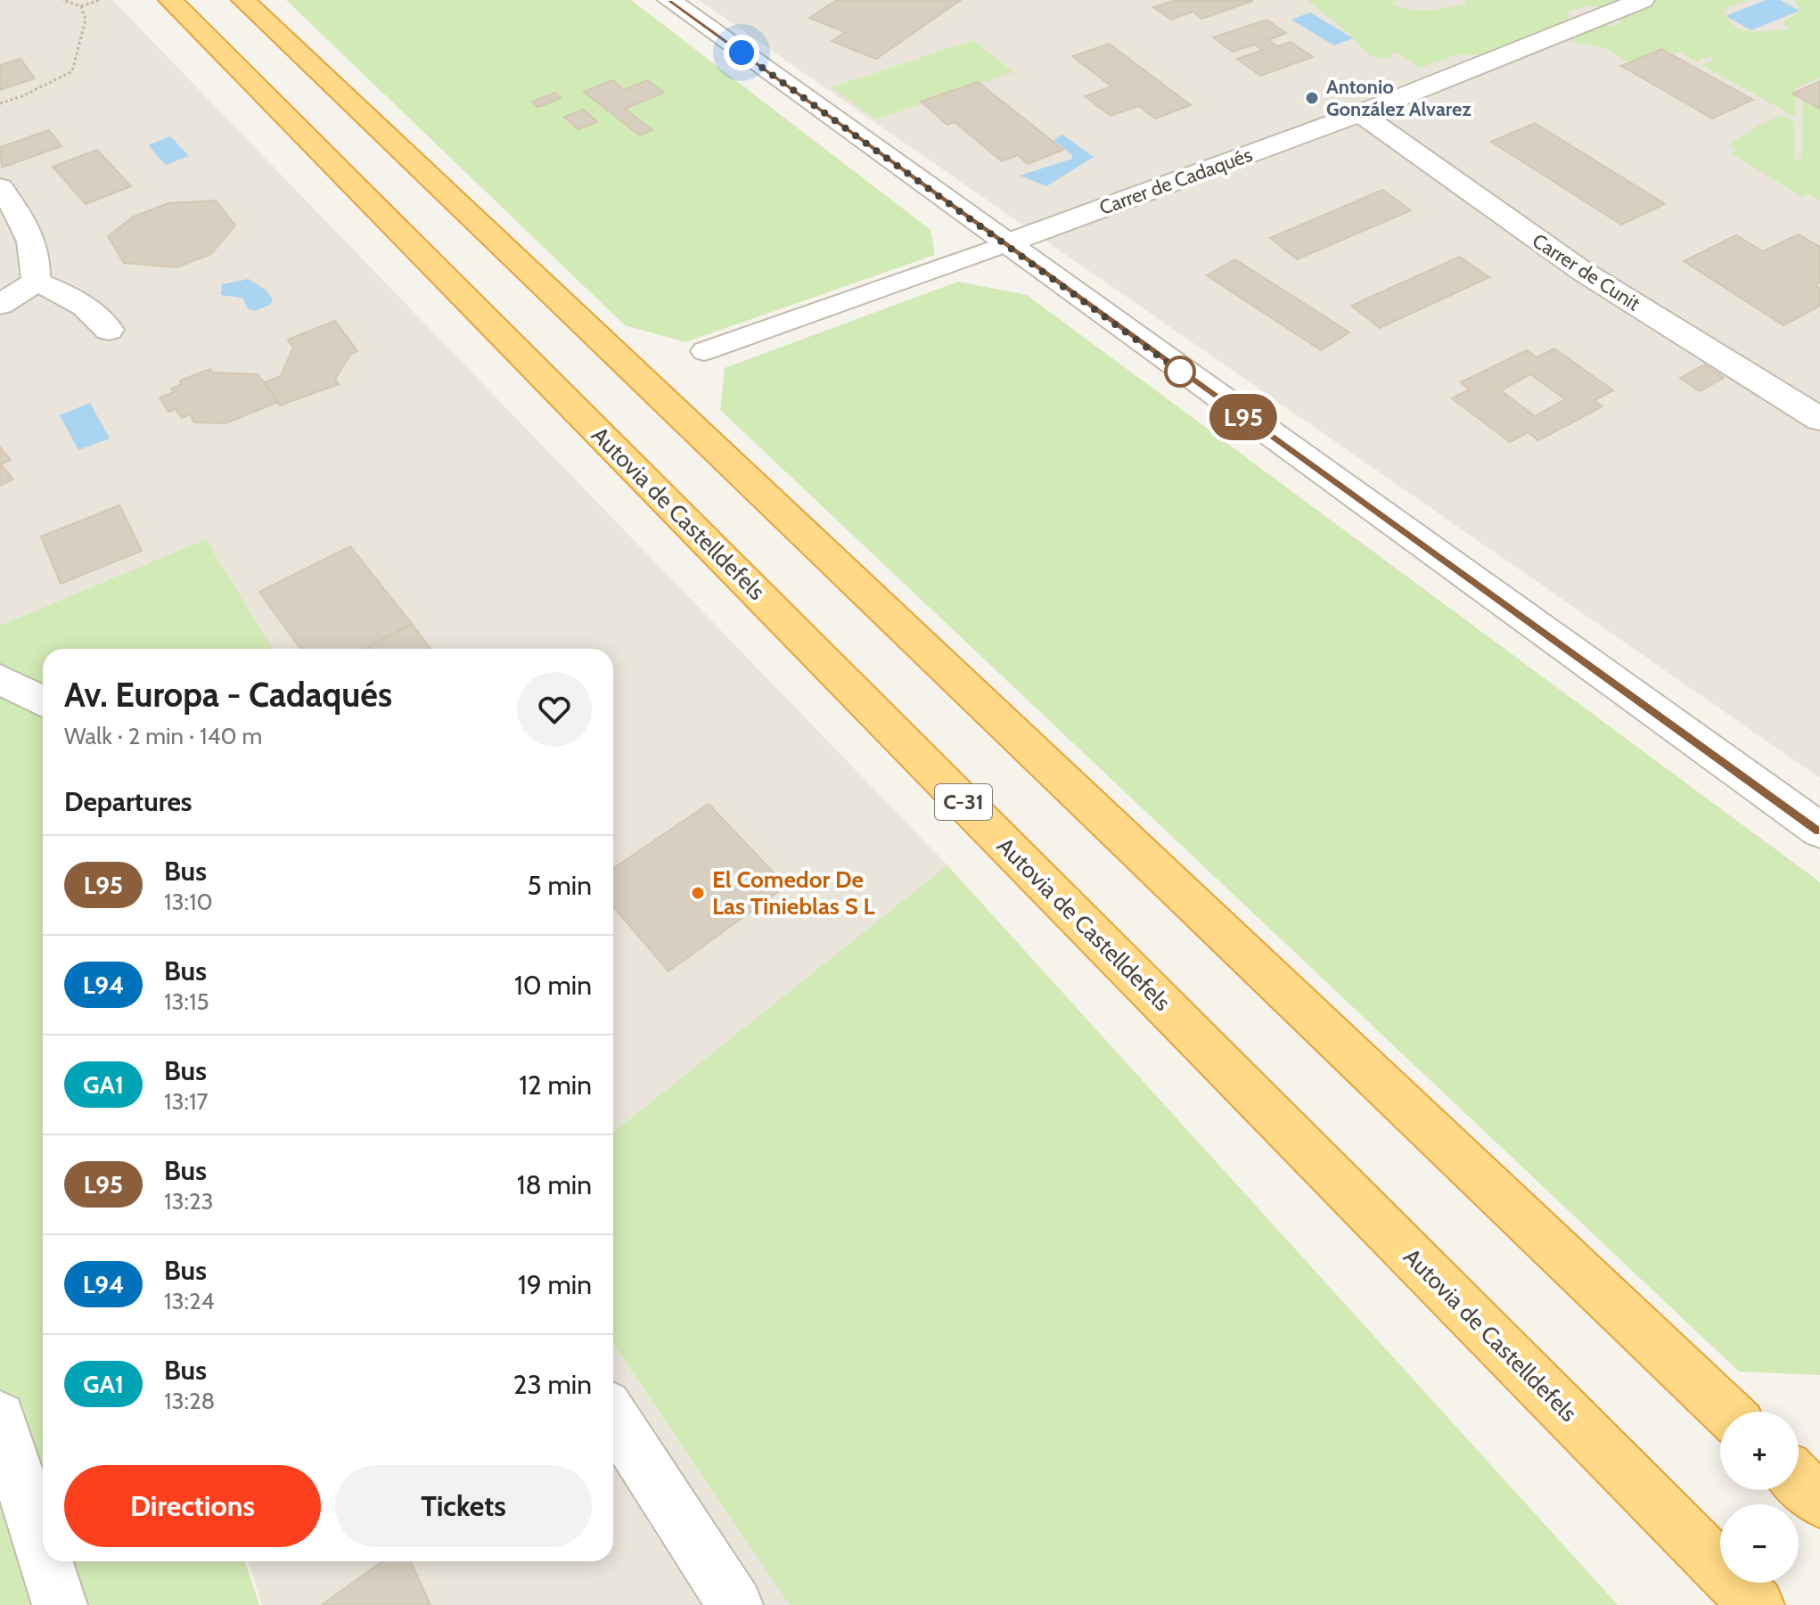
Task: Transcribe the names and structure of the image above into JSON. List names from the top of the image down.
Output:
{
  "streets": {
    "highway": ["Autovia de Castelldefels", "C-31"],
    "street": ["Carrer de Cadaqués", "Carrer de Cunit"]
  },
  "crossings": [
    ["Carrer de Cadaqués", "Carrer de Cunit"]
  ],
  "places": ["Antonio González Alvarez", "El Comedor De Las Tinieblas S L"],
  "lines": ["bus line L95"],
  "page": {
    "on_map": "L95",
    "heading": [
      ["Av. Europa - Cadaqués", "Walk · 2 min · 140 m"],
      "Departures"
    ],
    "list": [
      {
        "mark": "L95",
        "name": "Bus",
        "note": "13:10",
        "value": "5 min"
      },
      {
        "mark": "L94",
        "name": "Bus",
        "note": "13:15",
        "value": "10 min"
      },
      {
        "mark": "GA1",
        "name": "Bus",
        "note": "13:17",
        "value": "12 min"
      },
      {
        "mark": "L95",
        "name": "Bus",
        "note": "13:23",
        "value": "18 min"
      },
      {
        "mark": "L94",
        "name": "Bus",
        "note": "13:24",
        "value": "19 min"
      },
      {
        "mark": "GA1",
        "name": "Bus",
        "note": "13:28",
        "value": "23 min"
      }
    ],
    "map_buttons": ["+", "−"],
    "buttons": ["Directions", "Tickets"]
  }
}
